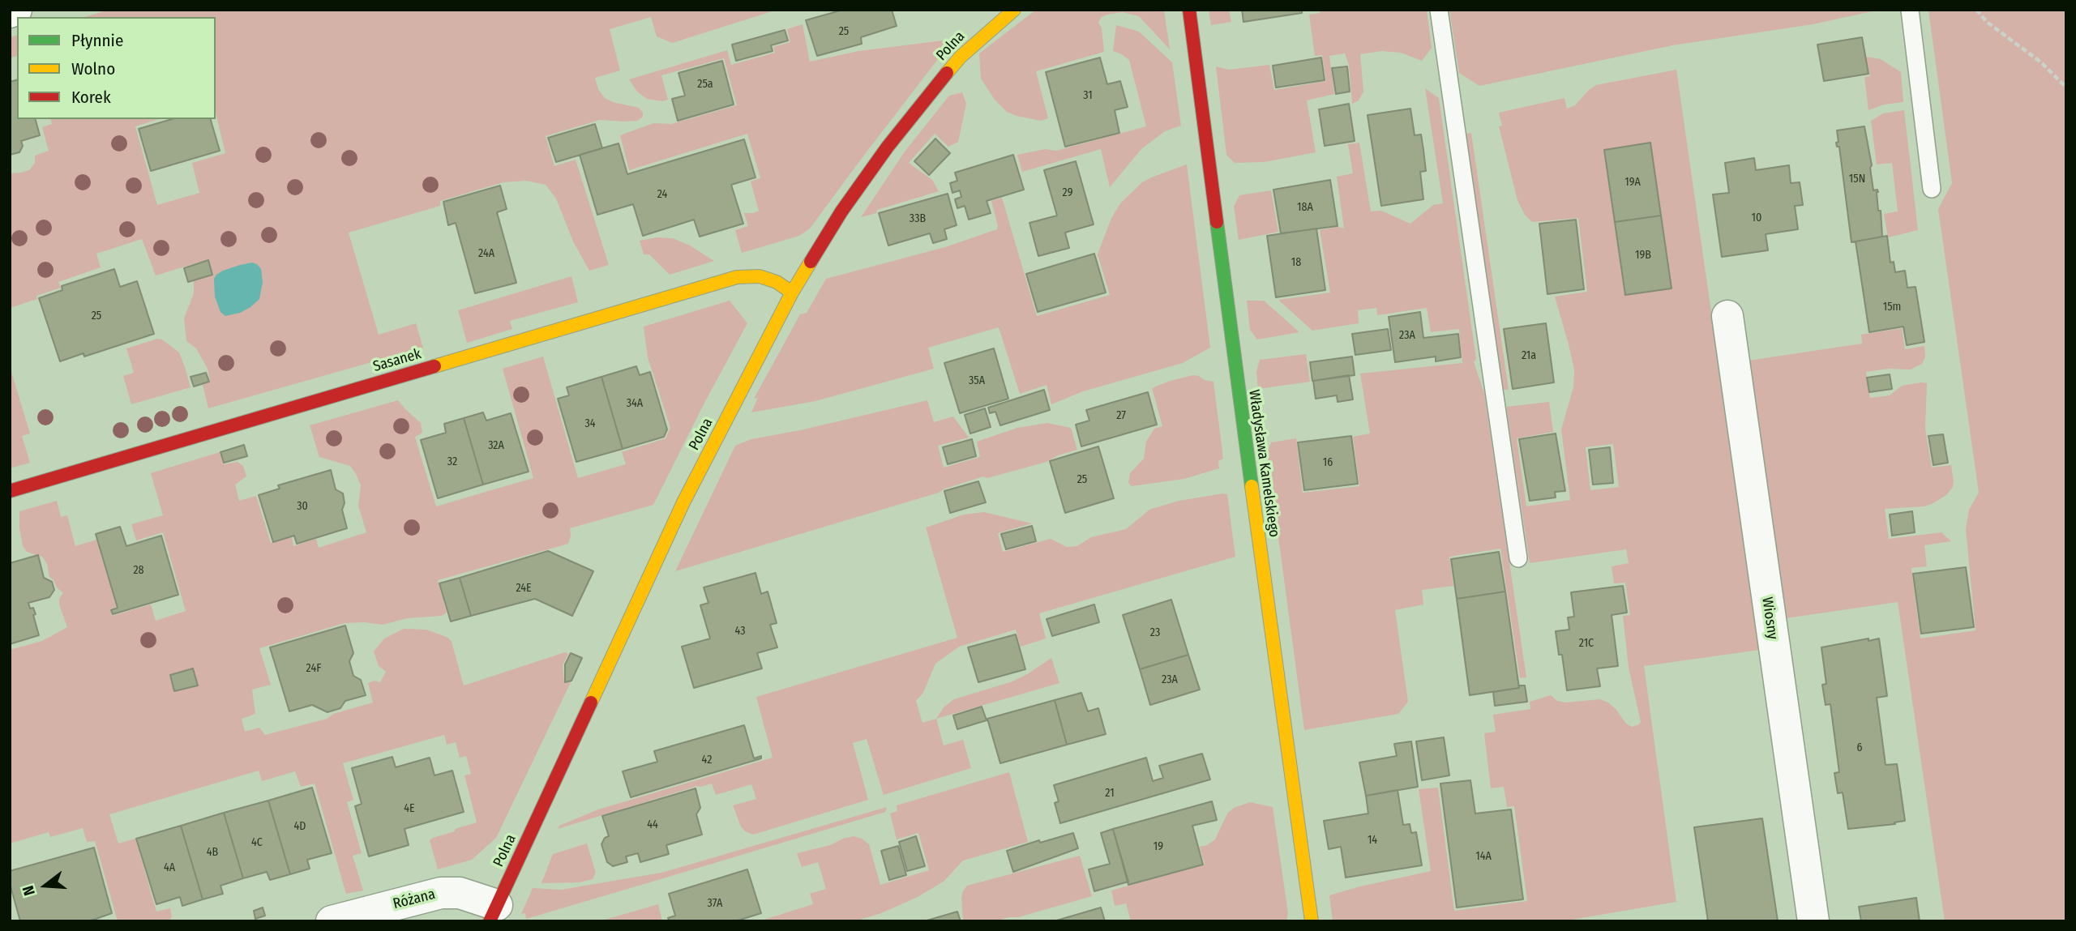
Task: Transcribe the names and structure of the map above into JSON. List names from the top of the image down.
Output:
{
  "streets": {
    "street": [
      "Polna",
      "Sasanek",
      "Władysława Kamelskiego",
      "Wiosny",
      "Różana"
    ]
  },
  "crossings": [
    ["Polna", "Sasanek"],
    ["Polna", "Różana"]
  ],
  "house_numbers": [
    "25",
    "25a",
    "31",
    "15N",
    "19A",
    "29",
    "24",
    "18A",
    "10",
    "33B",
    "24A",
    "19B",
    "18",
    "15m",
    "25",
    "23A",
    "21a",
    "35A",
    "34A",
    "27",
    "34",
    "32A",
    "32",
    "16",
    "25",
    "30",
    "28",
    "24E",
    "43",
    "23",
    "21C",
    "24F",
    "23A",
    "6",
    "42",
    "21",
    "4E",
    "44",
    "4D",
    "14",
    "4C",
    "19",
    "4B",
    "14A",
    "4A",
    "37A"
  ],
  "legend": ["Płynnie", "Wolno", "Korek"],
  "north": "left"
}
